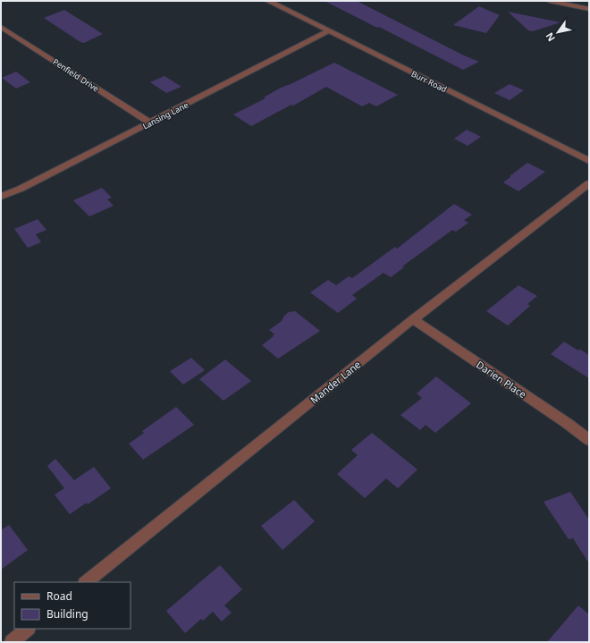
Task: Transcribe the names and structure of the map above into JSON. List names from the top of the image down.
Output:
{
  "streets": {
    "street": [
      "Penfield Drive",
      "Burr Road",
      "Lansing Lane",
      "Darien Place",
      "Mander Lane"
    ]
  },
  "crossings": [
    ["Penfield Drive", "Lansing Lane"],
    ["Burr Road", "Lansing Lane"],
    ["Darien Place", "Mander Lane"]
  ],
  "legend": ["Road", "Building"],
  "north": "bottom left"
}
